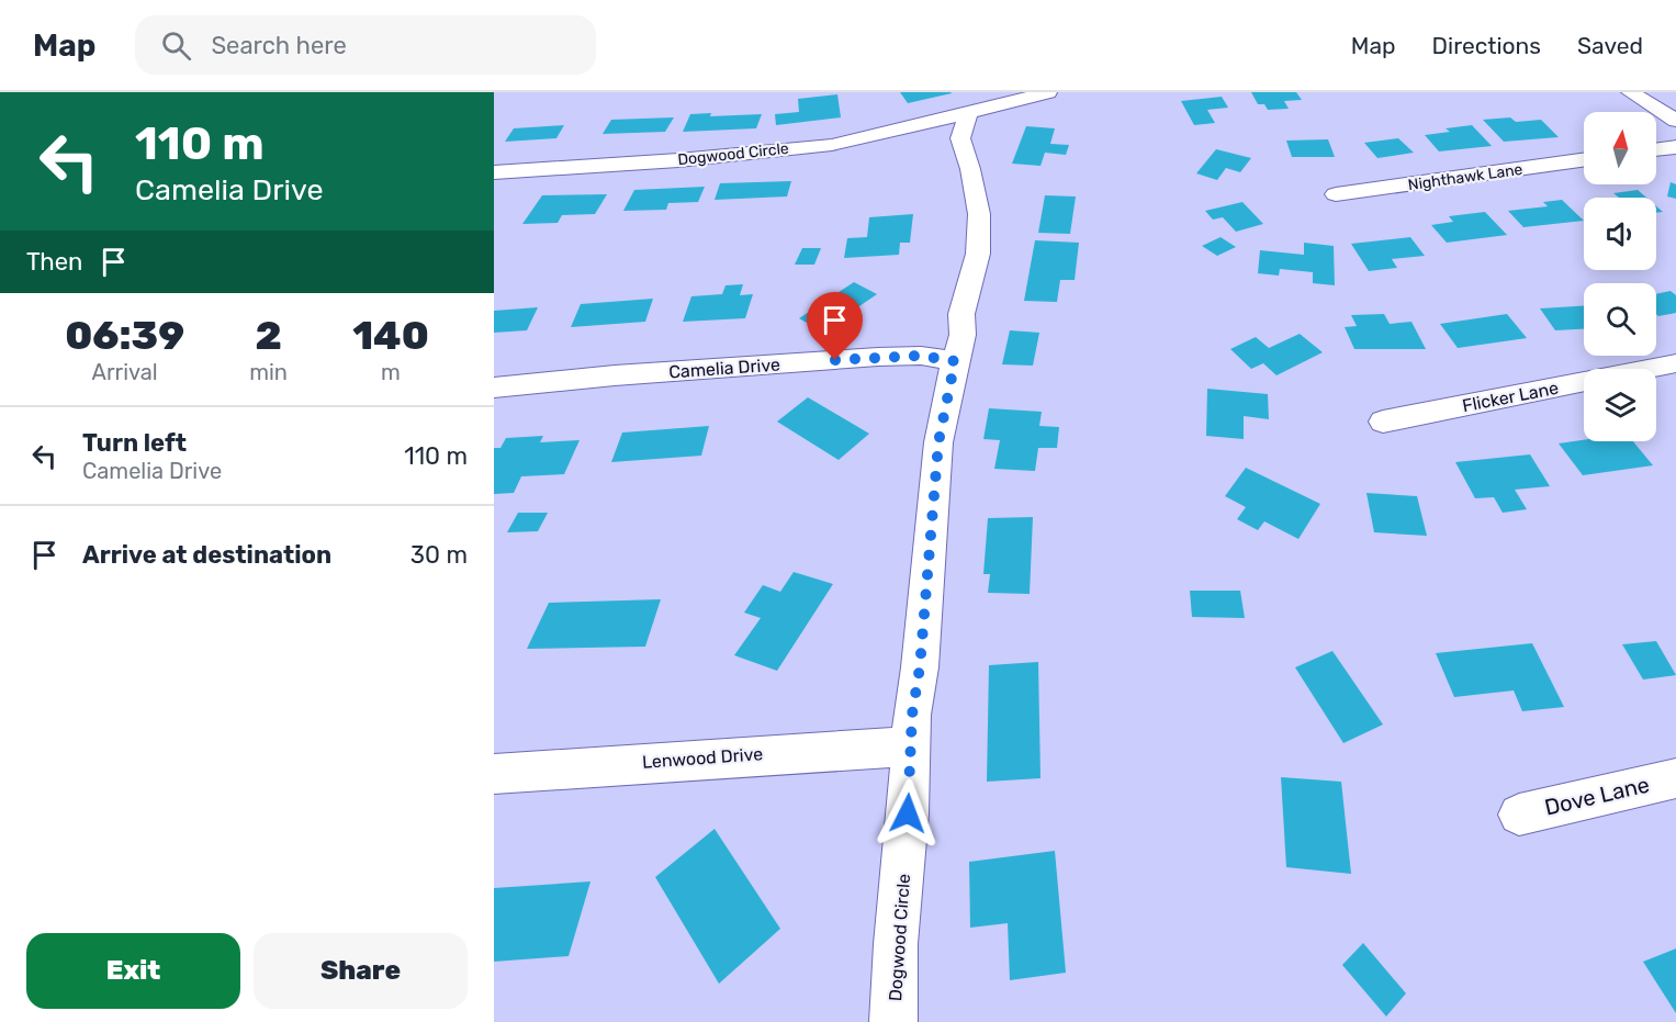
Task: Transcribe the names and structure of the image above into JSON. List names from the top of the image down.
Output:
{
  "streets": {
    "street": [
      "Dogwood Circle",
      "Nighthawk Lane",
      "Camelia Drive",
      "Flicker Lane",
      "Lenwood Drive",
      "Dove Lane"
    ]
  },
  "crossings": [
    ["Dogwood Circle", "Camelia Drive"],
    ["Dogwood Circle", "Lenwood Drive"]
  ],
  "north": "top",
  "page": {
    "header": "Map",
    "search": "Search here",
    "nav": ["Map", "Directions", "Saved"],
    "turn": ["110 m", "Camelia Drive"],
    "then": "Then",
    "eta": [
      "06:39",
      "Arrival",
      "2",
      "min",
      "140",
      "m"
    ],
    "list": [
      {
        "name": "Turn left",
        "note": "Camelia Drive",
        "value": "110 m"
      },
      {
        "name": "Arrive at destination",
        "value": "30 m"
      }
    ],
    "buttons": ["Exit", "Share"]
  }
}
